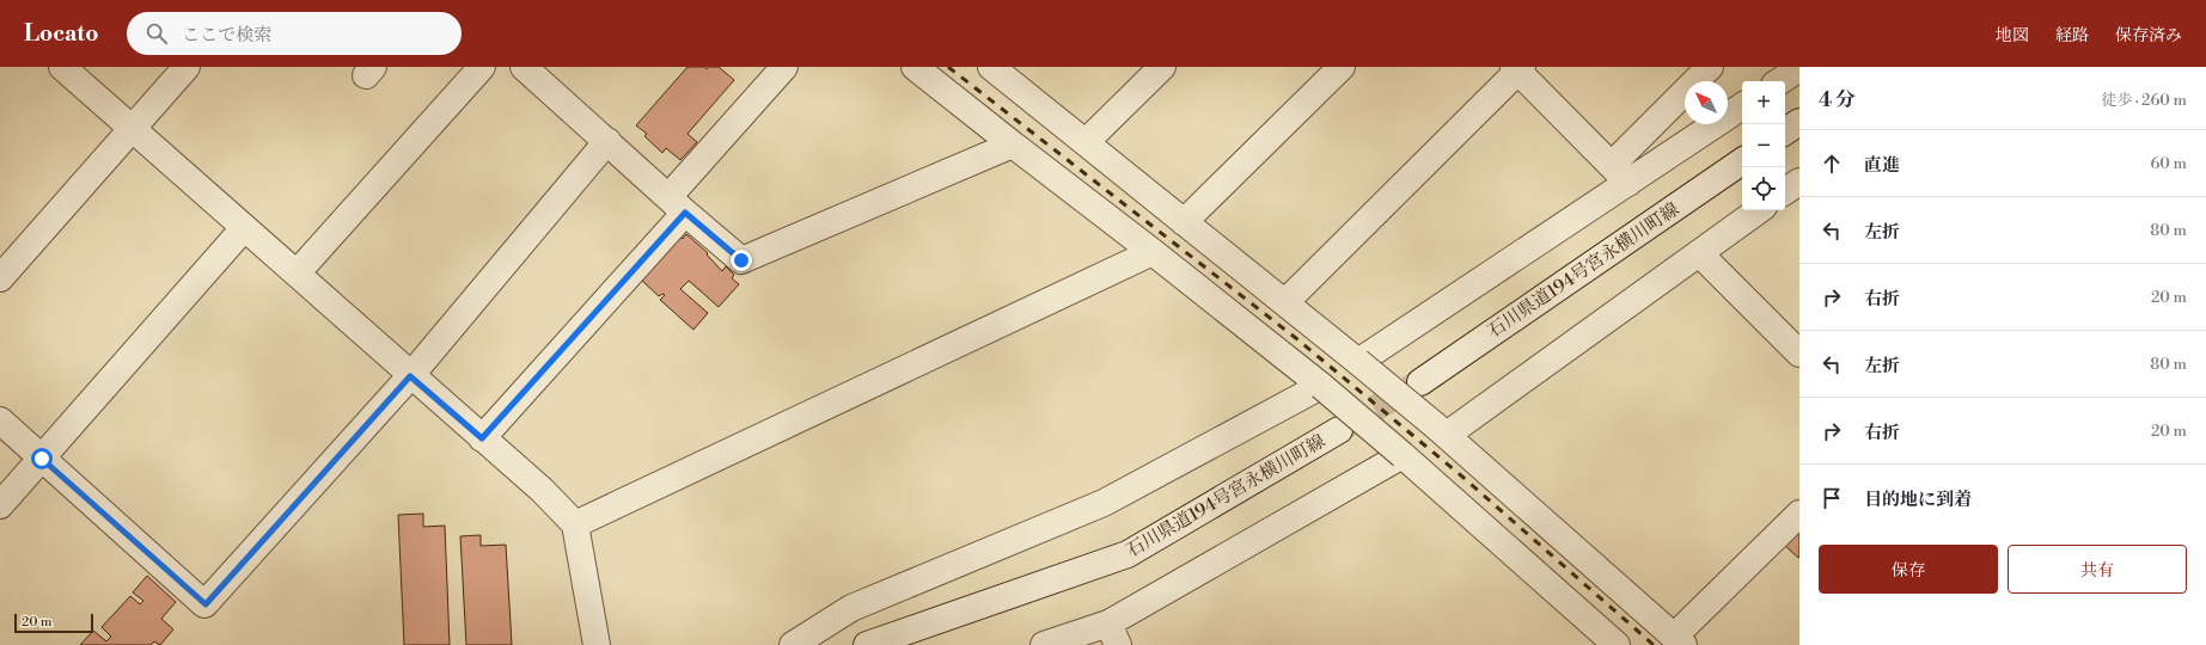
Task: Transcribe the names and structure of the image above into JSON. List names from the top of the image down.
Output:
{
  "streets": {
    "street": ["石川県道194号宮永横川町線"]
  },
  "scale_bar": "20 m",
  "north": "top left",
  "page": {
    "header": "Locato",
    "search": "ここで検索",
    "nav": ["地図", "経路", "保存済み"],
    "heading": ["4 分", "徒歩 · 260 m"],
    "map_buttons": ["+", "−"],
    "list": [
      ["直進", "60 m"],
      ["左折", "80 m"],
      ["右折", "20 m"],
      ["左折", "80 m"],
      ["右折", "20 m"],
      "目的地に到着"
    ],
    "buttons": ["保存", "共有"],
    "scale": "20 m"
  }
}
